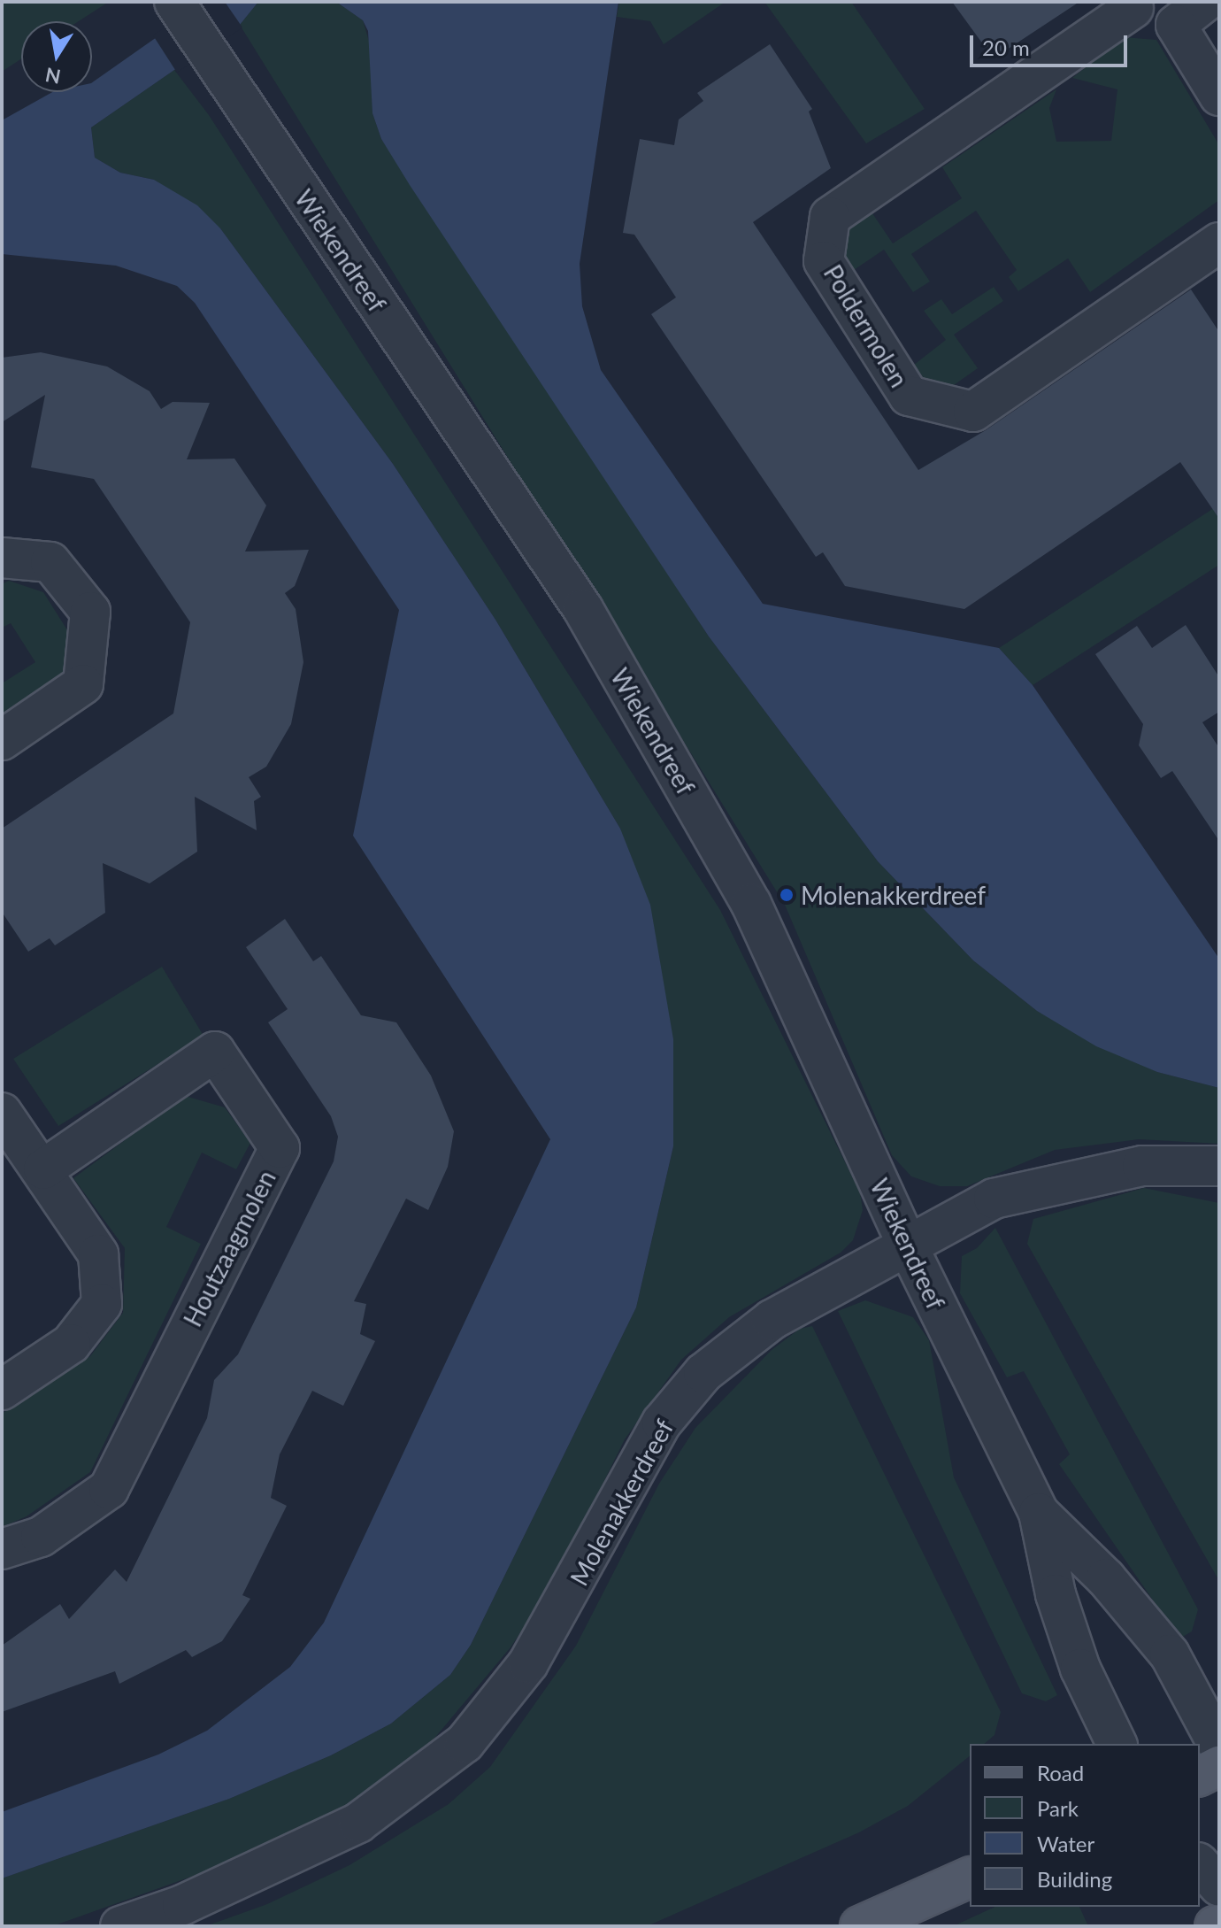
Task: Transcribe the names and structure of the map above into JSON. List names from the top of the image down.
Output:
{
  "streets": {
    "street": [
      "Wiekendreef",
      "Poldermolen",
      "Houtzaagmolen",
      "Molenakkerdreef"
    ]
  },
  "crossings": [
    ["Wiekendreef", "Molenakkerdreef"]
  ],
  "places": ["Molenakkerdreef"],
  "legend": [
    "Road",
    "Park",
    "Water",
    "Building"
  ],
  "scale_bar": "20 m",
  "north": "bottom"
}
